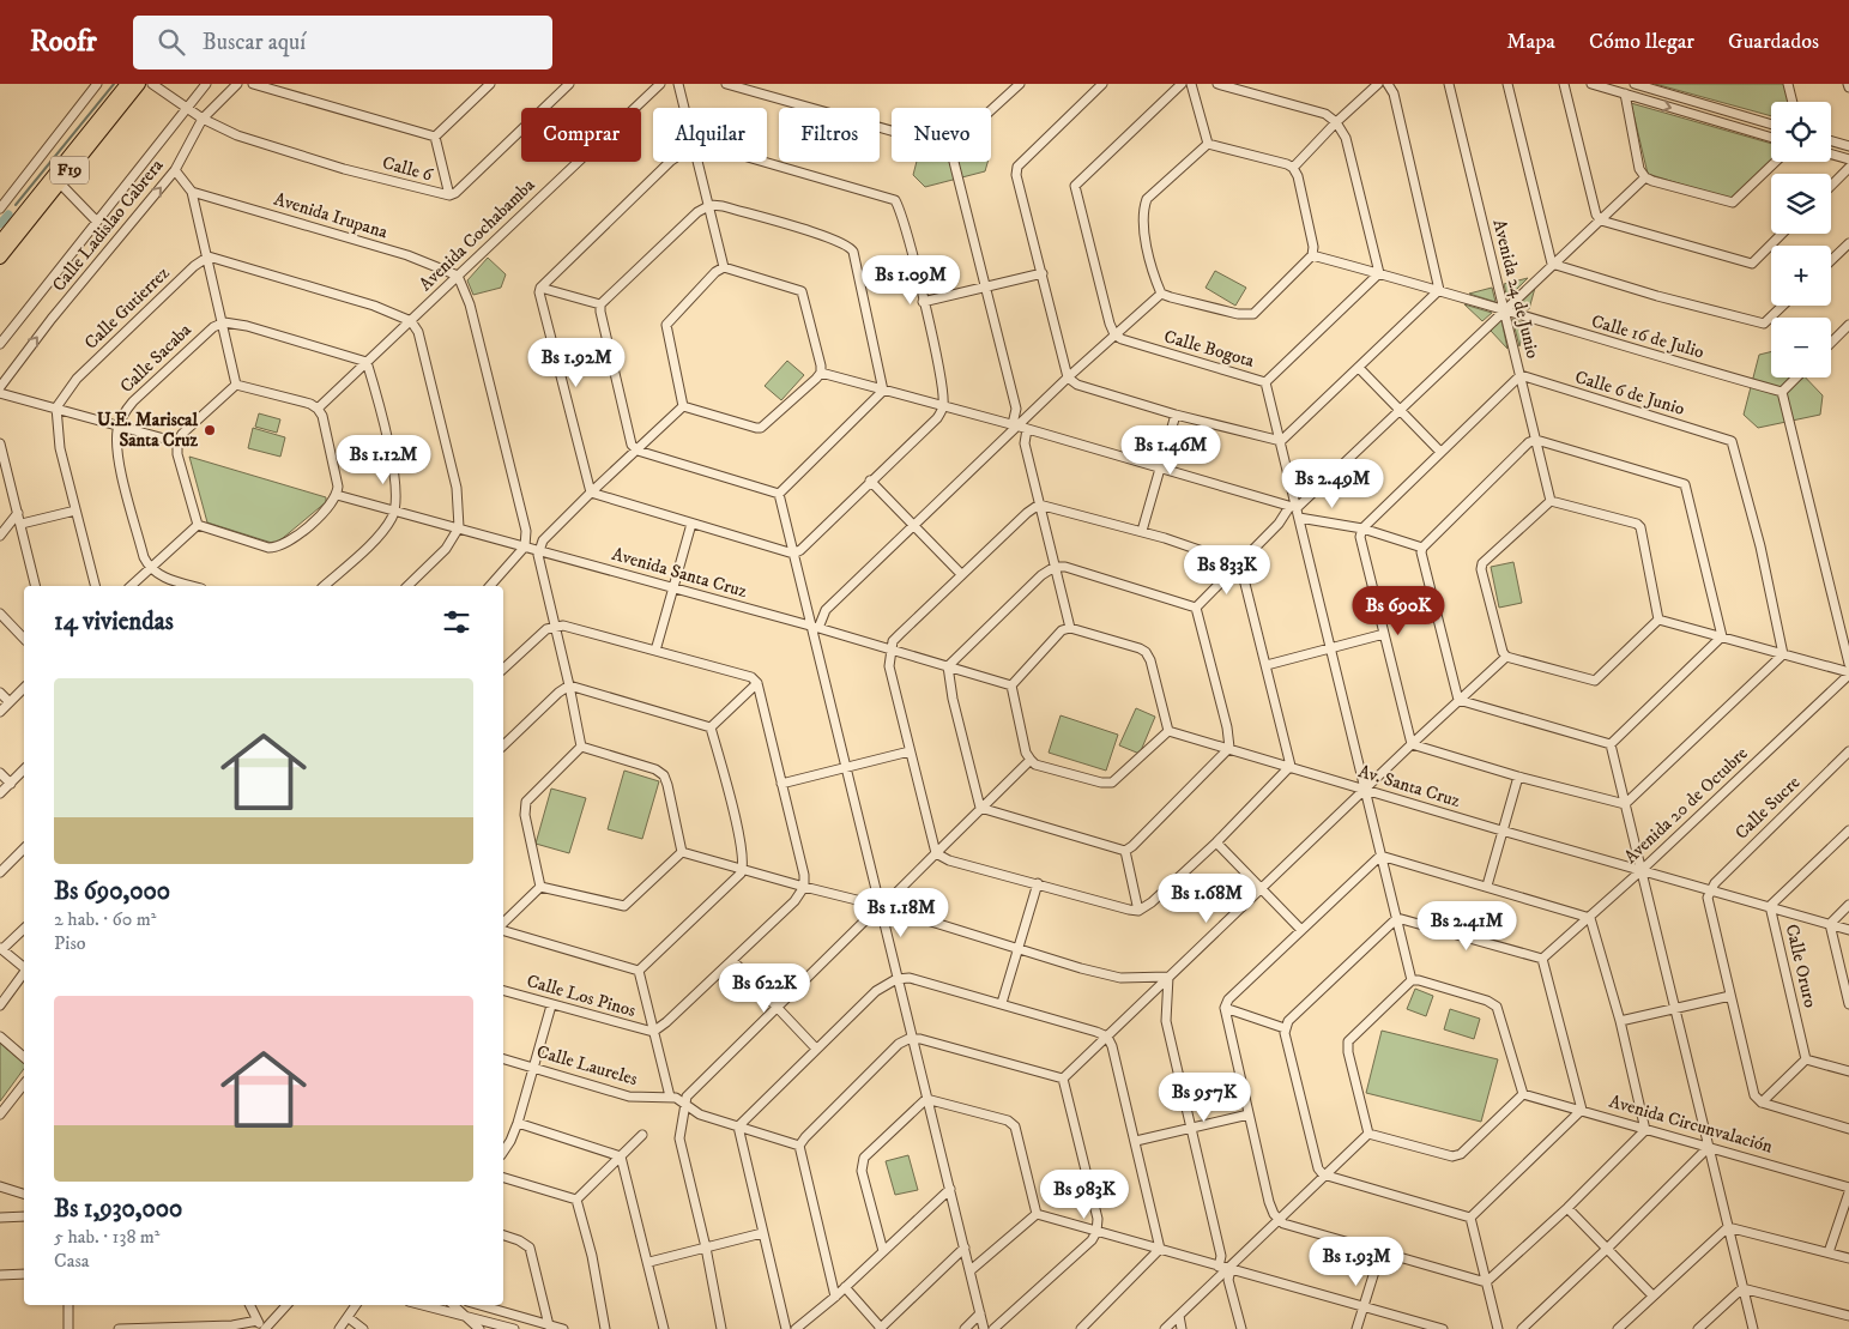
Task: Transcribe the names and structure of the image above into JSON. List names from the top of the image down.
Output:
{
  "streets": {
    "highway": ["F19"],
    "street": [
      "Calle 6",
      "Avenida Irupana",
      "Calle Ladislao Cabrera",
      "Avenida Cochabamba",
      "Avenida 24 de Junio",
      "Calle Gutierrez",
      "Calle 16 de Julio",
      "Calle Bogota",
      "Calle Sacaba",
      "Calle 6 de Junio",
      "Avenida Santa Cruz",
      "Av. Santa Cruz",
      "Avenida 20 de Octubre",
      "Calle Sucre",
      "Calle Oruro",
      "Calle Los Pinos",
      "Calle Laureles",
      "Avenida Circunvalación"
    ]
  },
  "crossings": [
    ["Calle 6", "Calle Ladislao Cabrera"],
    ["Avenida Irupana", "Avenida Cochabamba"],
    ["Avenida Cochabamba", "Avenida Santa Cruz"],
    ["Avenida 24 de Junio", "Calle 16 de Julio"],
    ["Avenida 24 de Junio", "Calle 6 de Junio"],
    ["Calle 16 de Julio", "Calle Bogota"],
    ["Avenida Santa Cruz", "Av. Santa Cruz"],
    ["Av. Santa Cruz", "Avenida 20 de Octubre"],
    ["Av. Santa Cruz", "Calle Sucre"],
    ["Av. Santa Cruz", "Calle Oruro"]
  ],
  "places": ["U.E. Mariscal Santa Cruz"],
  "page": {
    "header": "Roofr",
    "search": "Buscar aquí",
    "nav": ["Mapa", "Cómo llegar", "Guardados"],
    "map_buttons": ["+", "−"],
    "chip": [
      "Comprar",
      "Alquilar",
      "Filtros",
      "Nuevo"
    ],
    "price": [
      "Bs 1.09M",
      "Bs 1.92M",
      "Bs 1.46M",
      "Bs 1.12M",
      "Bs 2.49M",
      "Bs 833K",
      "Bs 690K",
      "Bs 1.68M",
      "Bs 1.18M",
      "Bs 2.41M",
      "Bs 622K",
      "Bs 957K",
      "Bs 983K",
      "Bs 1.93M"
    ],
    "heading": "14 viviendas",
    "list": [
      {
        "name": "Bs 690,000",
        "note": "2 hab. · 60 m² · Piso"
      },
      {
        "name": "Bs 1,930,000",
        "note": "5 hab. · 138 m² · Casa"
      }
    ]
  }
}
